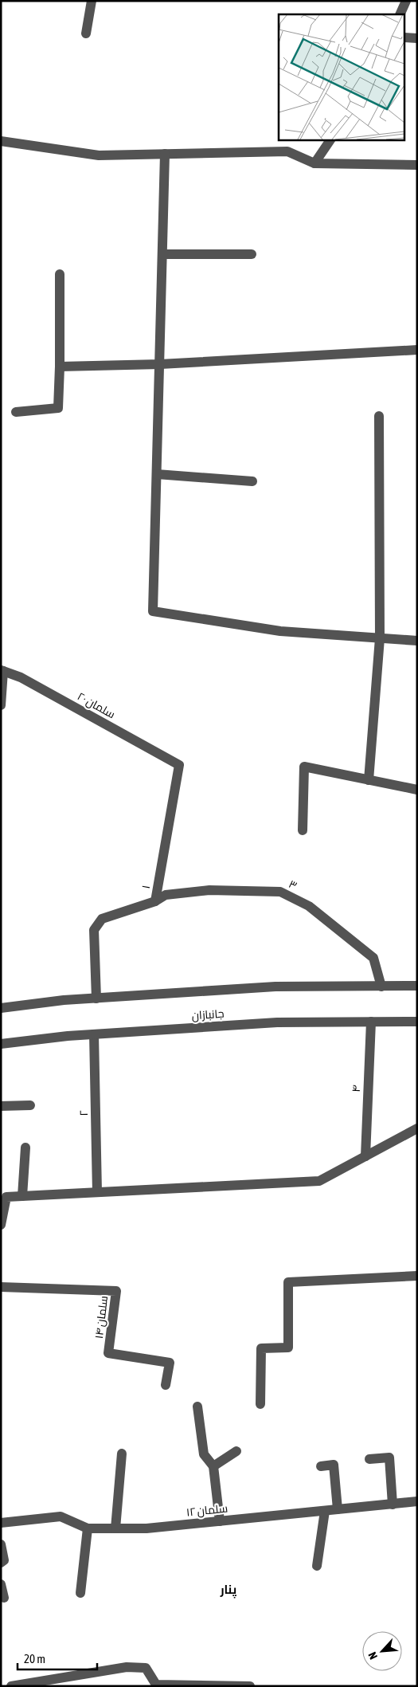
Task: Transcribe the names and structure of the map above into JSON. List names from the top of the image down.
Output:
{
  "streets": {
    "street": [
      "سلمان ۲۰",
      "۳",
      "۱",
      "جانبازان",
      "۴",
      "۲",
      "سلمان ۱۴",
      "سلمان ۱۲"
    ]
  },
  "crossings": [
    ["سلمان ۲۰", "۱"],
    ["۳", "۱"],
    ["جانبازان", "۴"],
    ["جانبازان", "۲"]
  ],
  "districts": ["پنار"],
  "scale_bar": "20 m",
  "north": "bottom left"
}
